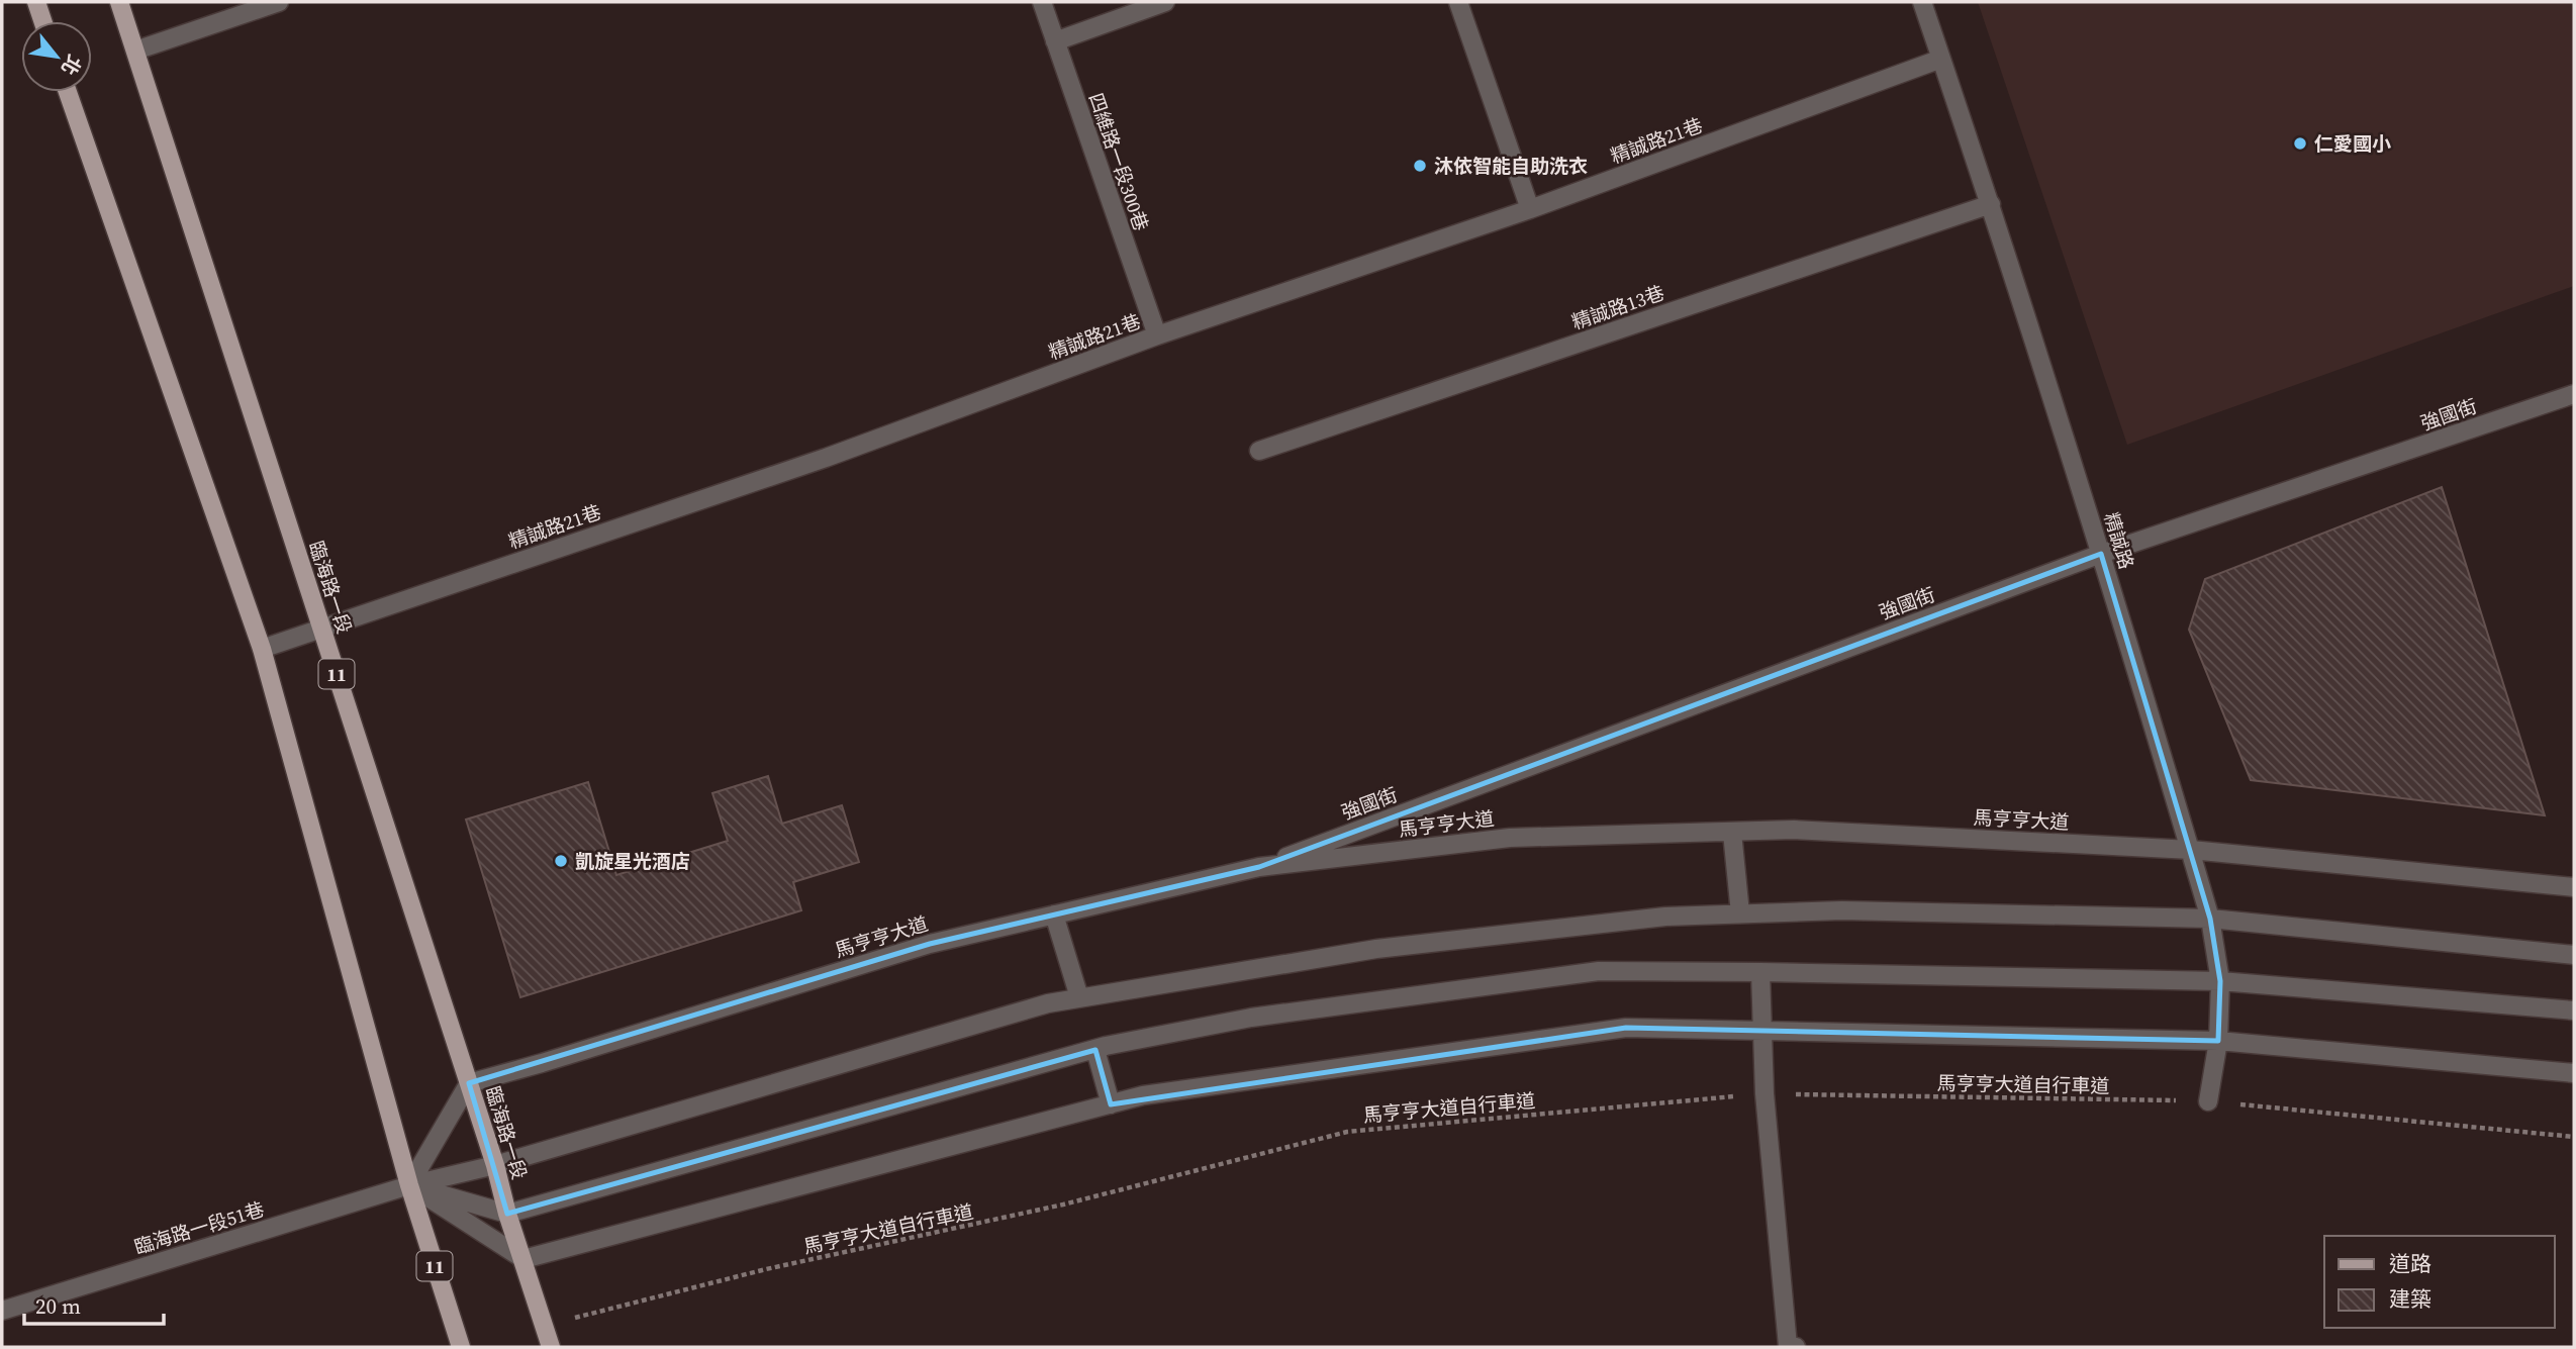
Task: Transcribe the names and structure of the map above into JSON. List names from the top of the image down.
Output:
{
  "streets": {
    "main road": ["臨海路一段", "11"],
    "street": [
      "精誠路21巷",
      "四維路一段300巷",
      "精誠路13巷",
      "強國街",
      "精誠路",
      "馬亨亨大道",
      "臨海路一段51巷"
    ],
    "path": ["馬亨亨大道自行車道"]
  },
  "crossings": [
    ["精誠路21巷", "四維路一段300巷"],
    ["精誠路21巷", "精誠路"],
    ["精誠路21巷", "臨海路一段"],
    ["精誠路21巷", "11"],
    ["精誠路13巷", "精誠路"],
    ["強國街", "精誠路"],
    ["強國街", "馬亨亨大道"],
    ["精誠路", "馬亨亨大道"],
    ["精誠路", "馬亨亨大道自行車道"],
    ["臨海路一段", "馬亨亨大道"],
    ["臨海路一段", "馬亨亨大道自行車道"],
    ["11", "臨海路一段51巷"]
  ],
  "places": ["仁愛國小", "沐依智能自助洗衣", "凱旋星光酒店"],
  "legend": ["道路", "建築"],
  "scale_bar": "20 m",
  "north": "bottom right"
}
